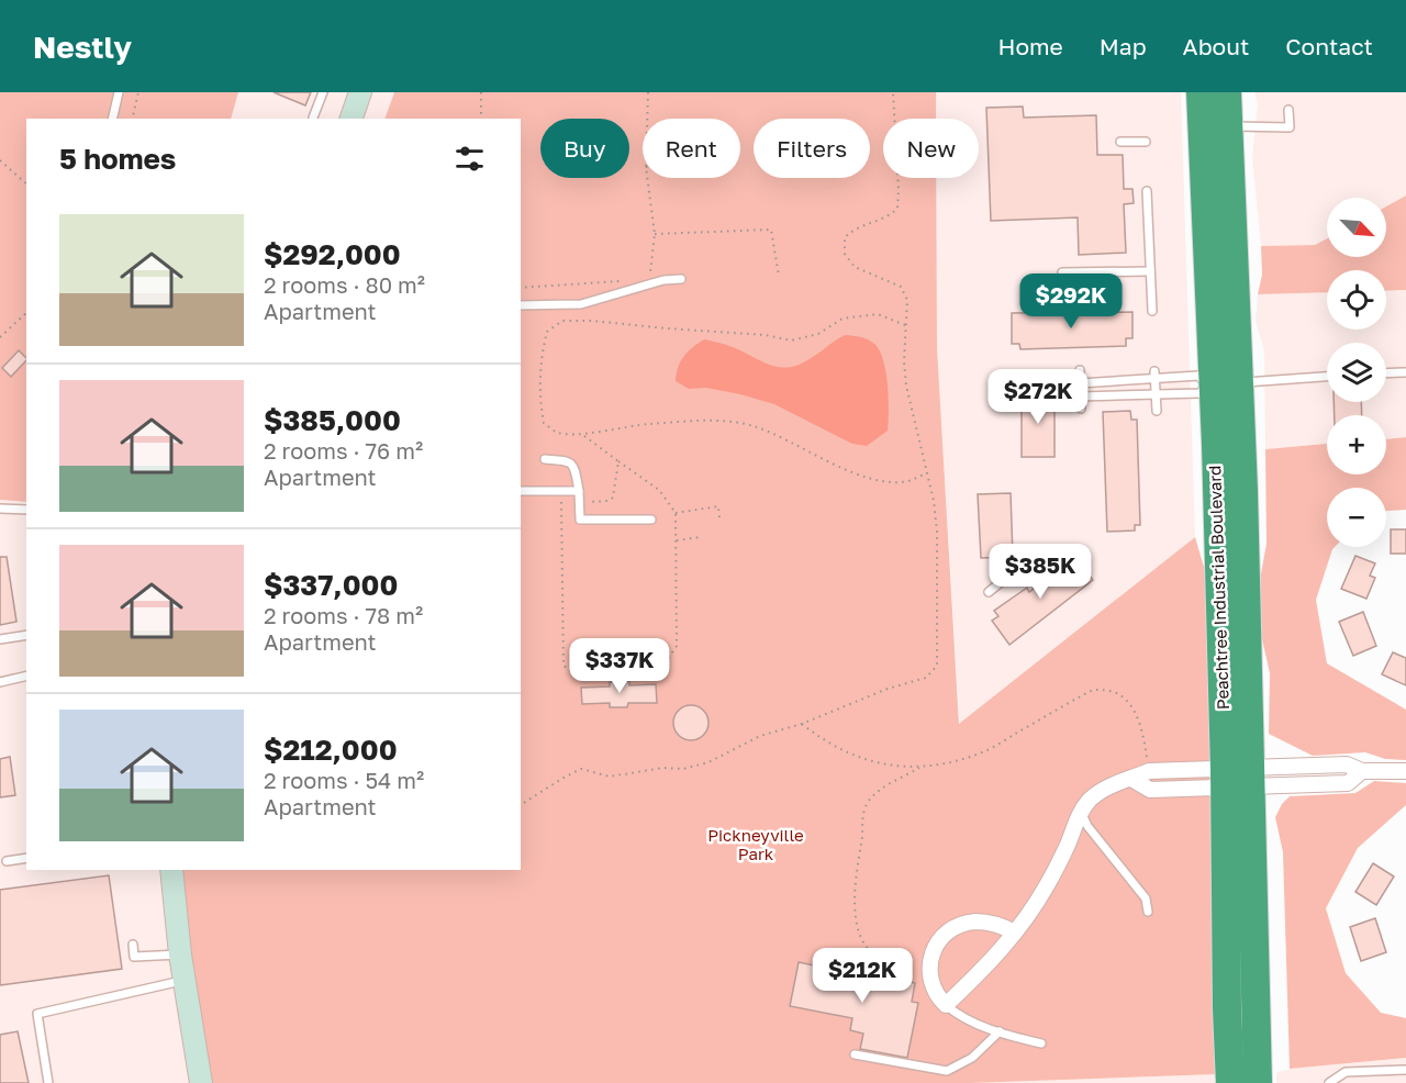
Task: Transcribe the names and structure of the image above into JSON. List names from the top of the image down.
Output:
{
  "streets": {
    "highway": ["Peachtree Industrial Boulevard"]
  },
  "parks": ["Pickneyville Park"],
  "north": "bottom right",
  "page": {
    "header": "Nestly",
    "nav": [
      "Home",
      "Map",
      "About",
      "Contact"
    ],
    "chip": [
      "Buy",
      "Rent",
      "Filters",
      "New"
    ],
    "heading": "5 homes",
    "map_buttons": ["+", "−"],
    "list": [
      {
        "name": "$292,000",
        "note": "2 rooms · 80 m² · Apartment"
      },
      {
        "name": "$385,000",
        "note": "2 rooms · 76 m² · Apartment"
      },
      {
        "name": "$337,000",
        "note": "2 rooms · 78 m² · Apartment"
      },
      {
        "name": "$212,000",
        "note": "2 rooms · 54 m² · Apartment"
      }
    ],
    "price": [
      "$292K",
      "$272K",
      "$385K",
      "$337K",
      "$212K"
    ]
  }
}
